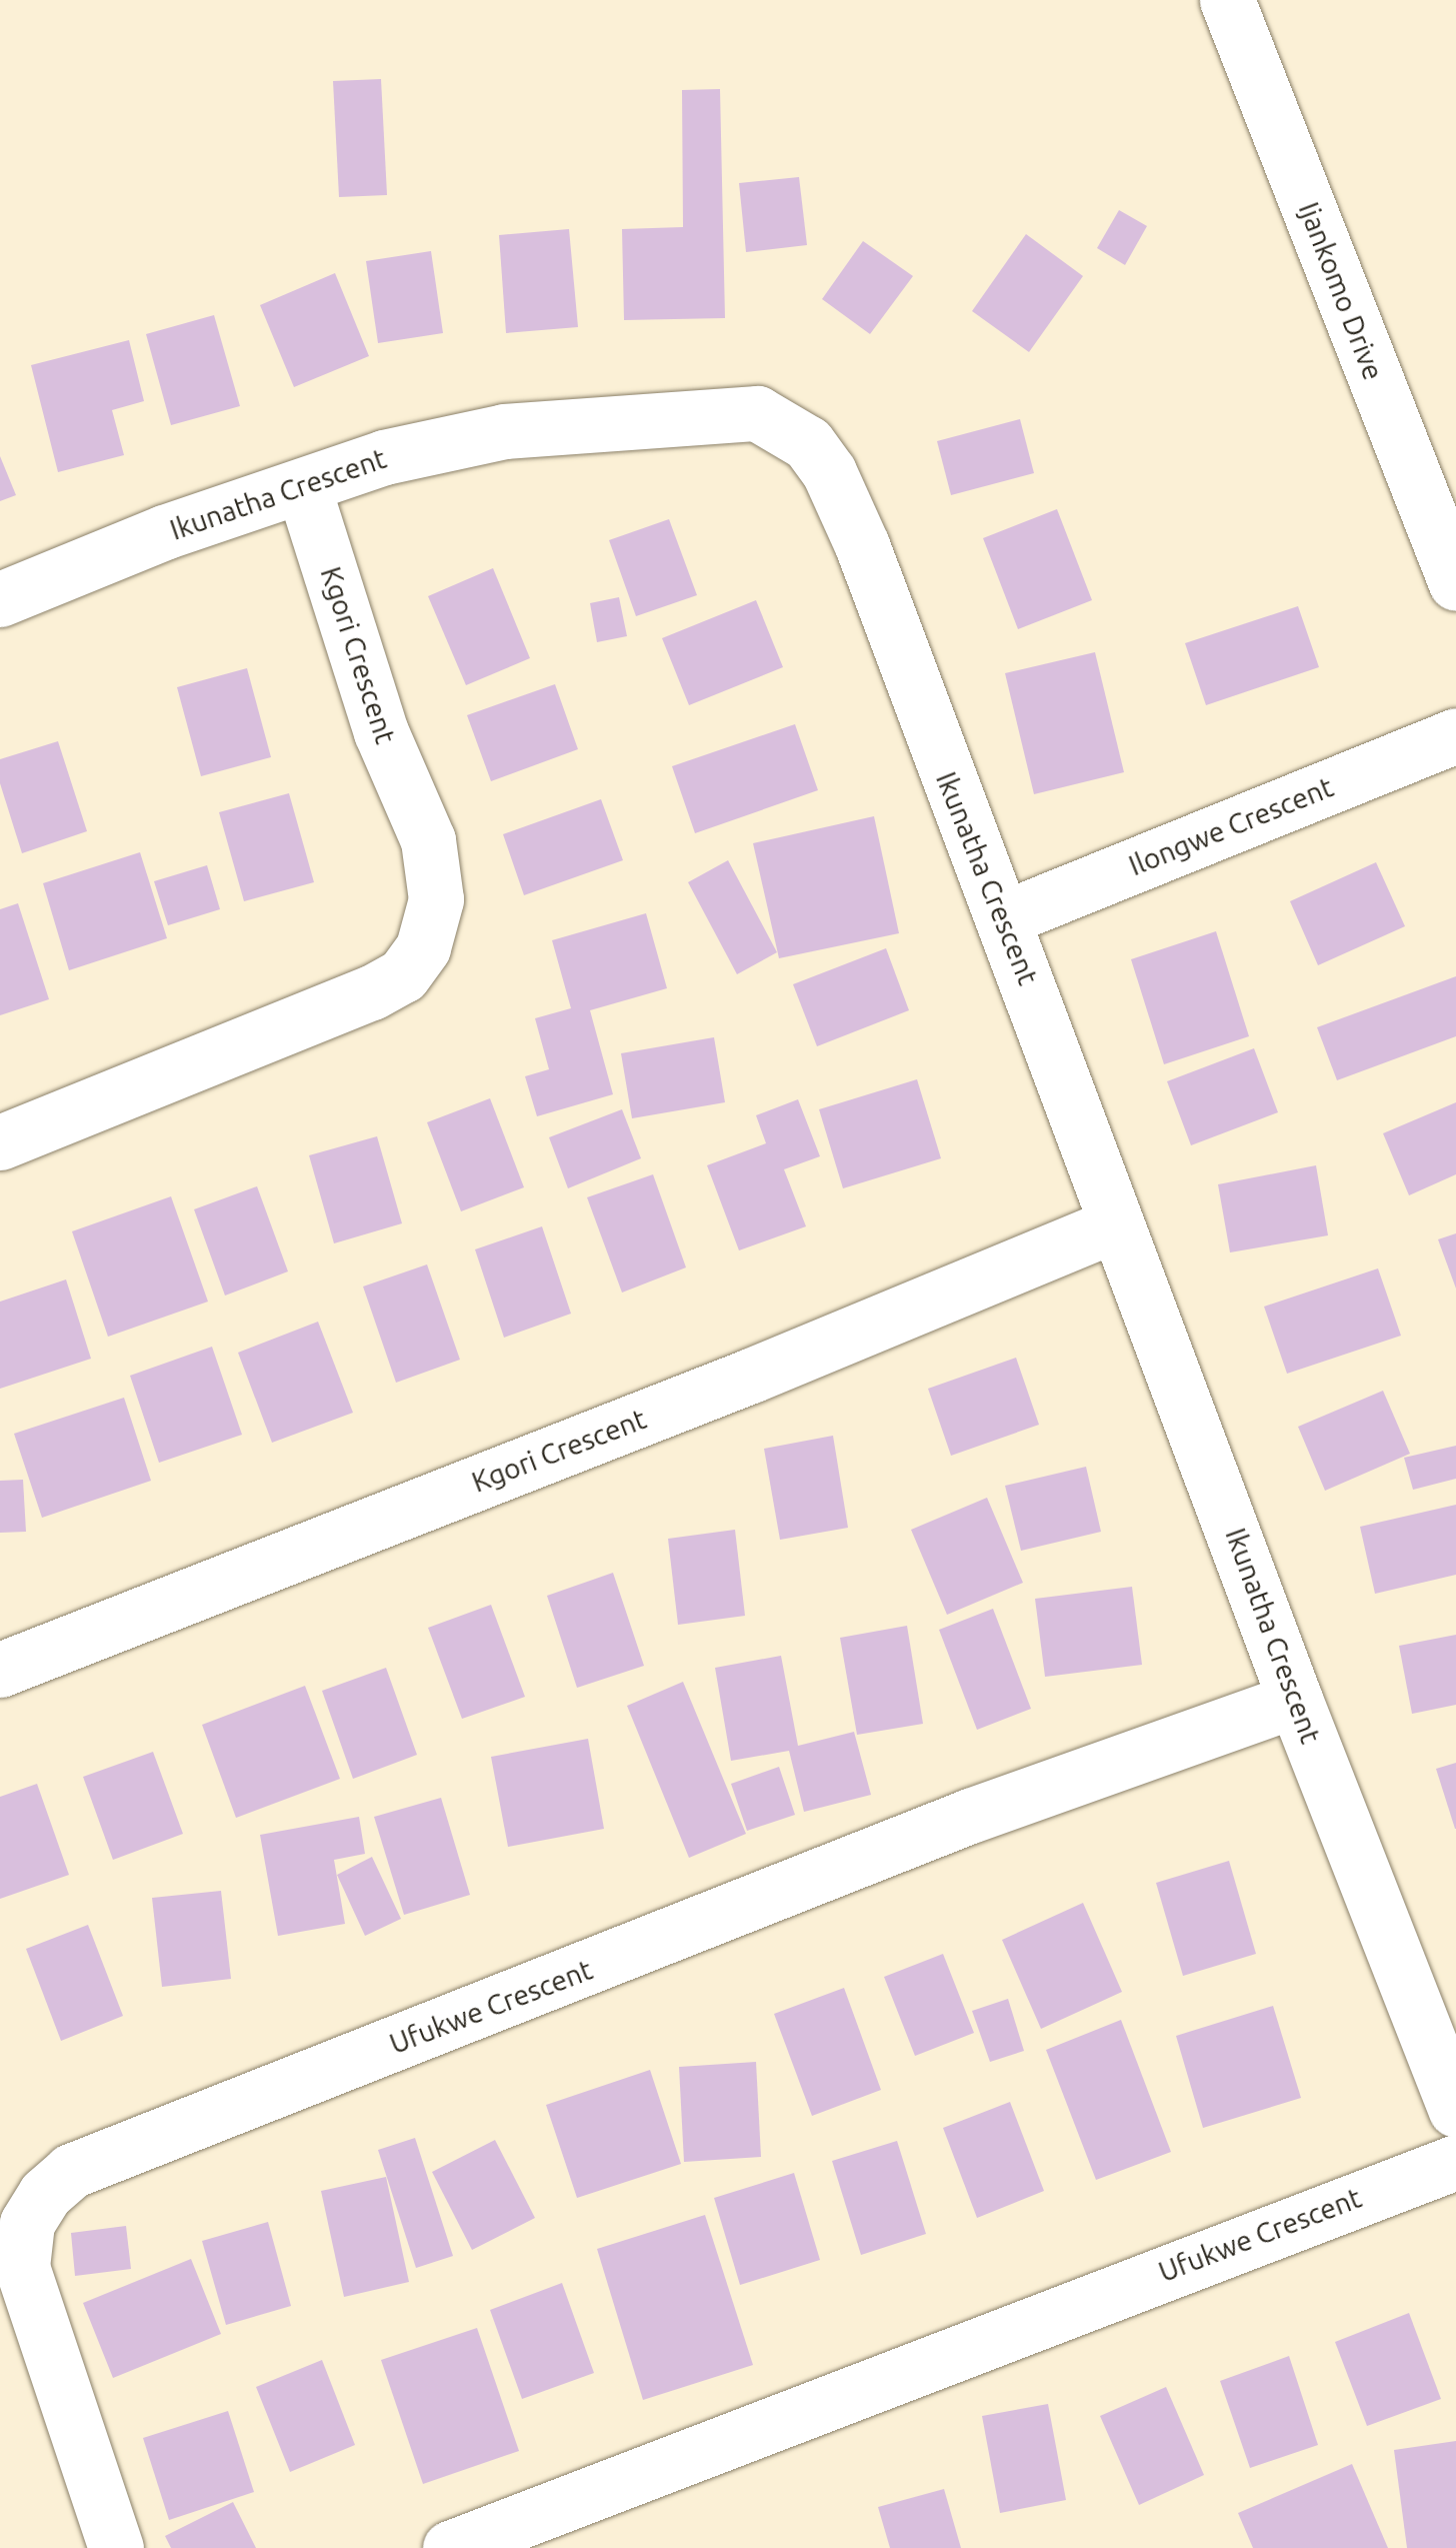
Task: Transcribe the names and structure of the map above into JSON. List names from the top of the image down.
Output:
{
  "streets": {
    "street": [
      "Ijankomo Drive",
      "Ikunatha Crescent",
      "Kgori Crescent",
      "Ilongwe Crescent",
      "Ufukwe Crescent"
    ]
  },
  "crossings": [
    ["Ikunatha Crescent", "Kgori Crescent"],
    ["Ikunatha Crescent", "Ilongwe Crescent"],
    ["Ikunatha Crescent", "Ufukwe Crescent"]
  ]
}
